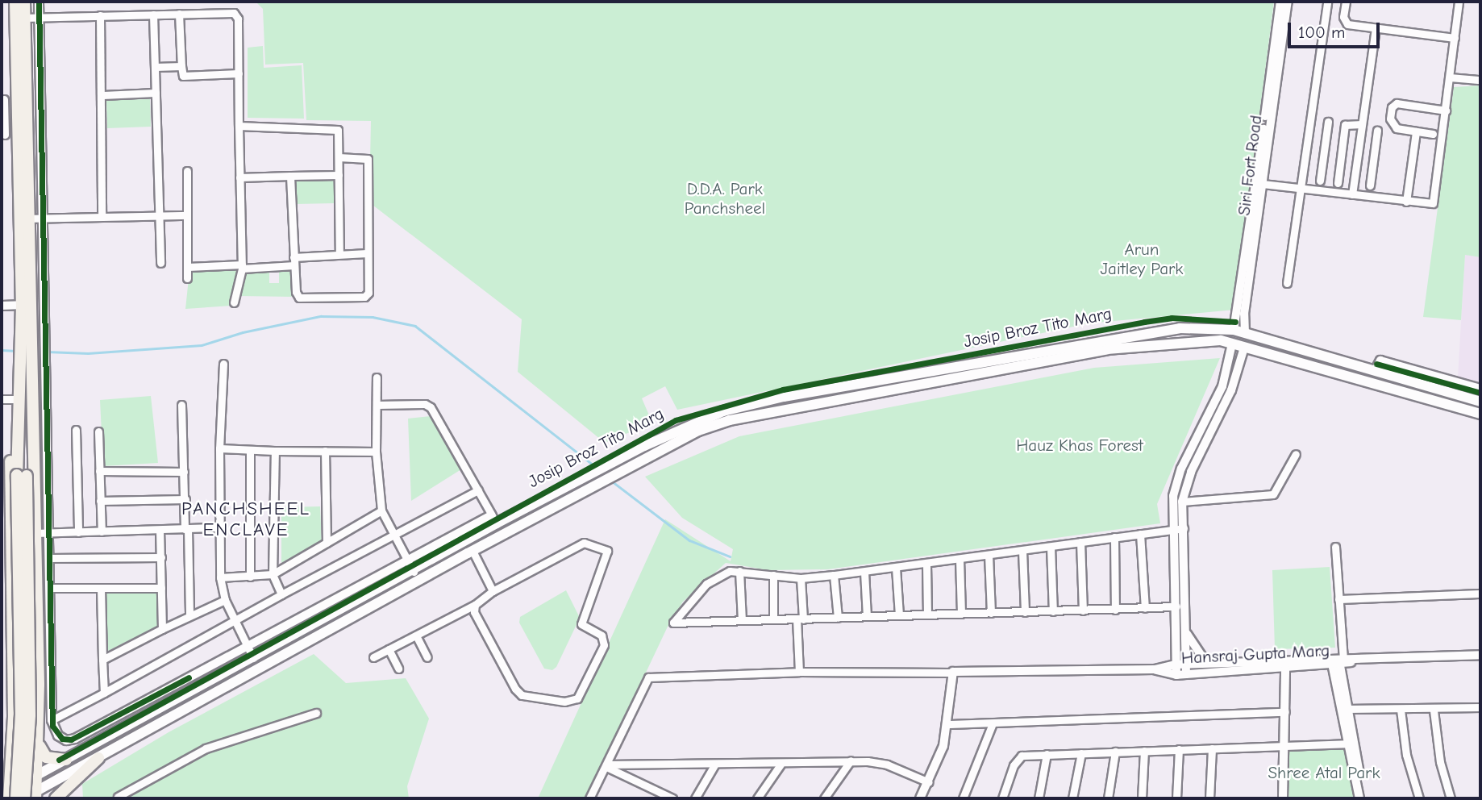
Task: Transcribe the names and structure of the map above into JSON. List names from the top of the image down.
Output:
{
  "streets": {
    "main road": ["Josip Broz Tito Marg"],
    "street": ["Siri Fort Road", "Hansraj Gupta Marg"]
  },
  "crossings": [
    ["Siri Fort Road", "Josip Broz Tito Marg"]
  ],
  "districts": ["PANCHSHEEL ENCLAVE"],
  "parks": [
    "D.D.A. Park Panchsheel",
    "Arun Jaitley Park",
    "Hauz Khas Forest",
    "Shree Atal Park"
  ],
  "scale_bar": "100 m"
}
